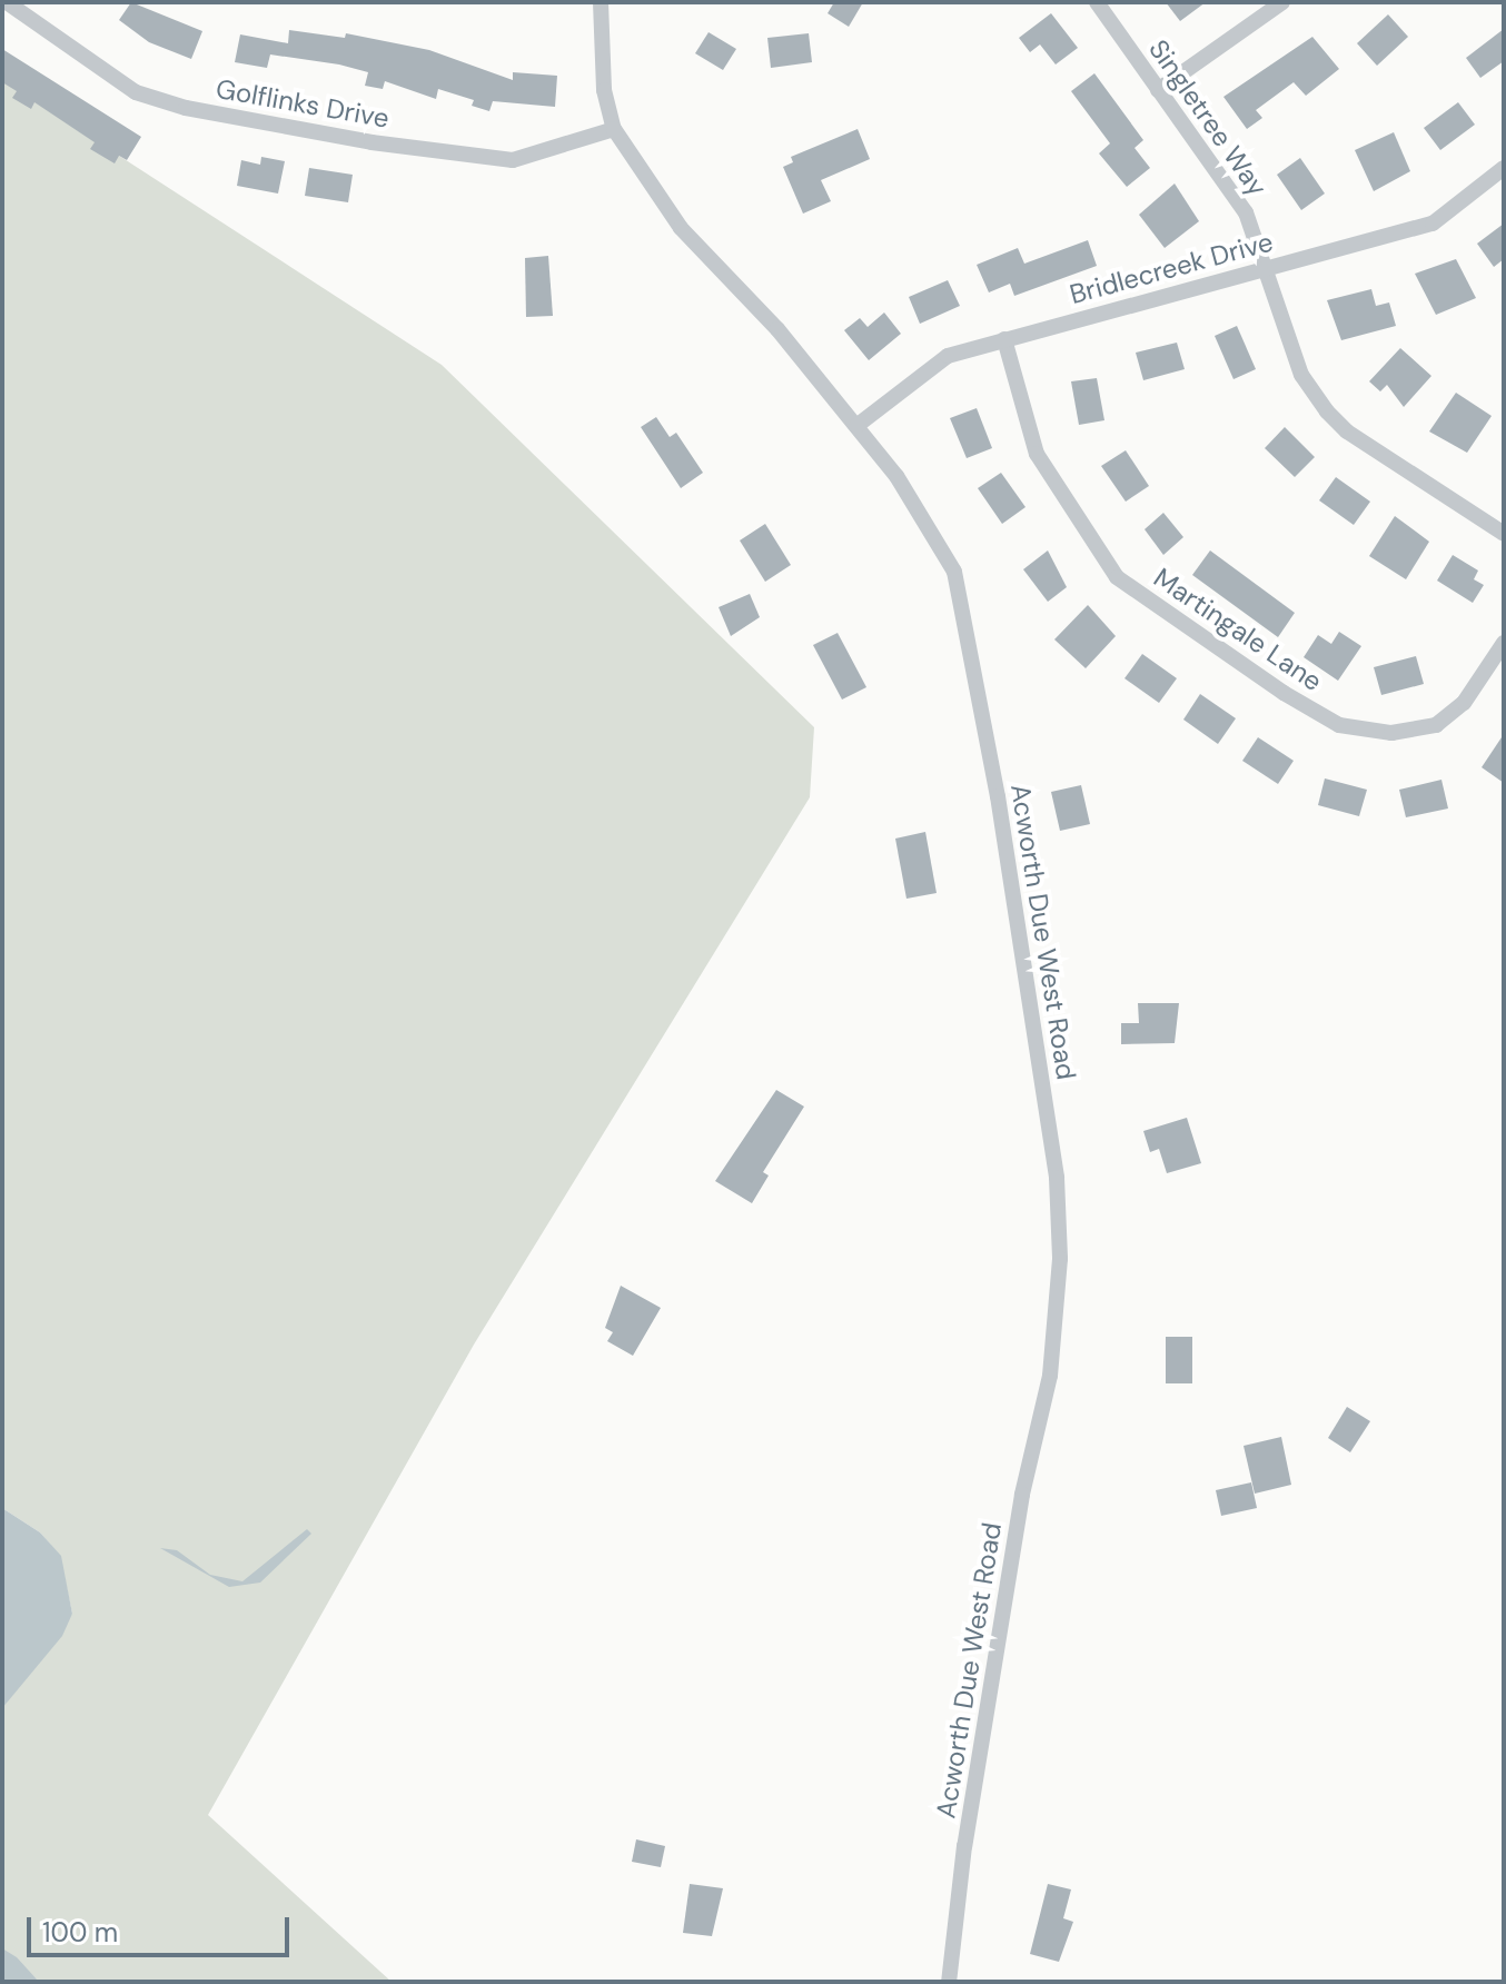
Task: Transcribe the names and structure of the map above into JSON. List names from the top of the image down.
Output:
{
  "streets": {
    "street": [
      "Golflinks Drive",
      "Singletree Way",
      "Bridlecreek Drive",
      "Martingale Lane",
      "Acworth Due West Road"
    ]
  },
  "crossings": [
    ["Golflinks Drive", "Acworth Due West Road"],
    ["Singletree Way", "Bridlecreek Drive"],
    ["Bridlecreek Drive", "Martingale Lane"],
    ["Bridlecreek Drive", "Acworth Due West Road"]
  ],
  "scale_bar": "100 m"
}
